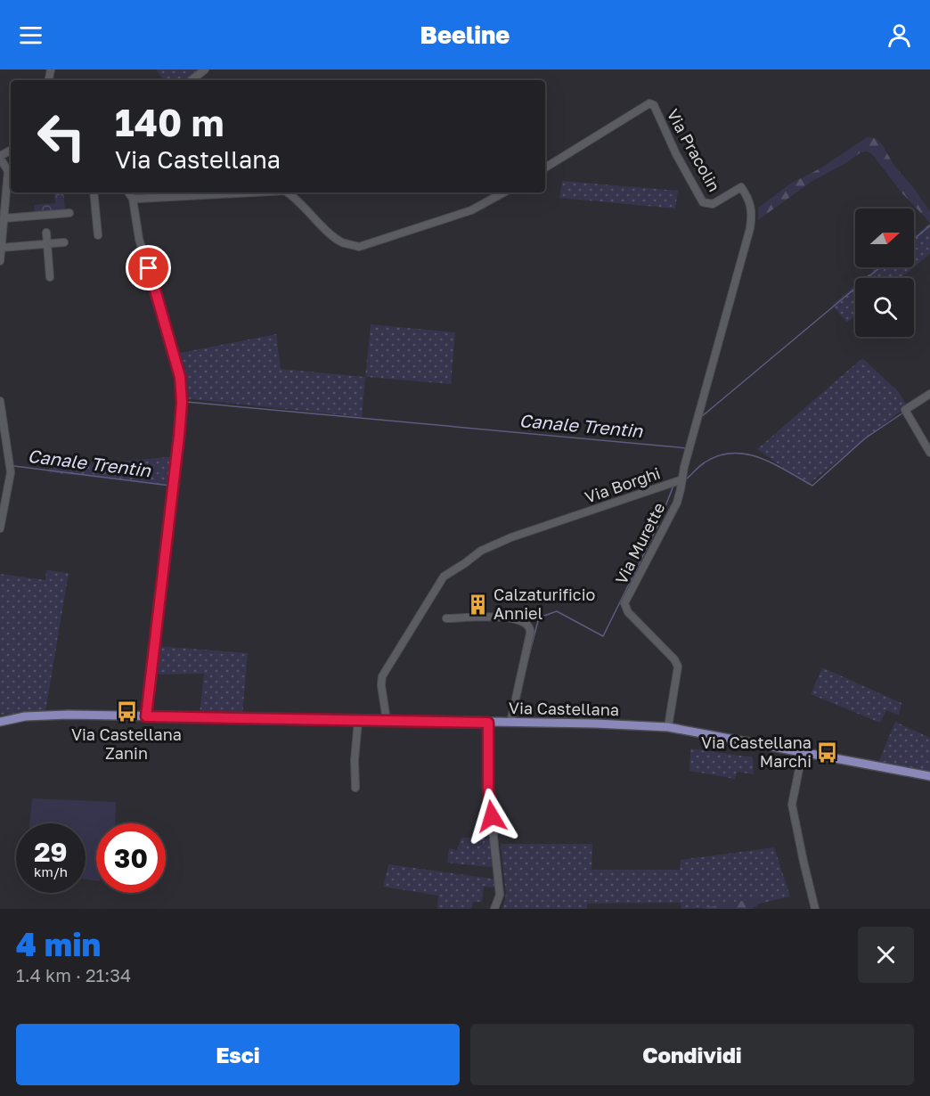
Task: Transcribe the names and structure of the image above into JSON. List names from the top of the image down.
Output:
{
  "streets": {
    "main road": ["Via Castellana"],
    "street": ["Via Pracolin", "Via Borghi", "Via Murette"]
  },
  "crossings": [
    ["Via Pracolin", "Via Borghi"],
    ["Via Borghi", "Via Murette"],
    ["Via Borghi", "Via Castellana"],
    ["Via Murette", "Via Castellana"]
  ],
  "water": ["Canale Trentin"],
  "places": {
    "building": ["Calzaturificio Anniel"],
    "bus stop": ["Via Castellana Zanin", "Via Castellana Marchi"]
  },
  "north": "right",
  "page": {
    "header": "Beeline",
    "turn": ["140 m", "Via Castellana"],
    "speed": "29 km/h",
    "limit": "30",
    "heading": ["4 min", "1.4 km · 21:34"],
    "buttons": ["Esci", "Condividi"]
  }
}
